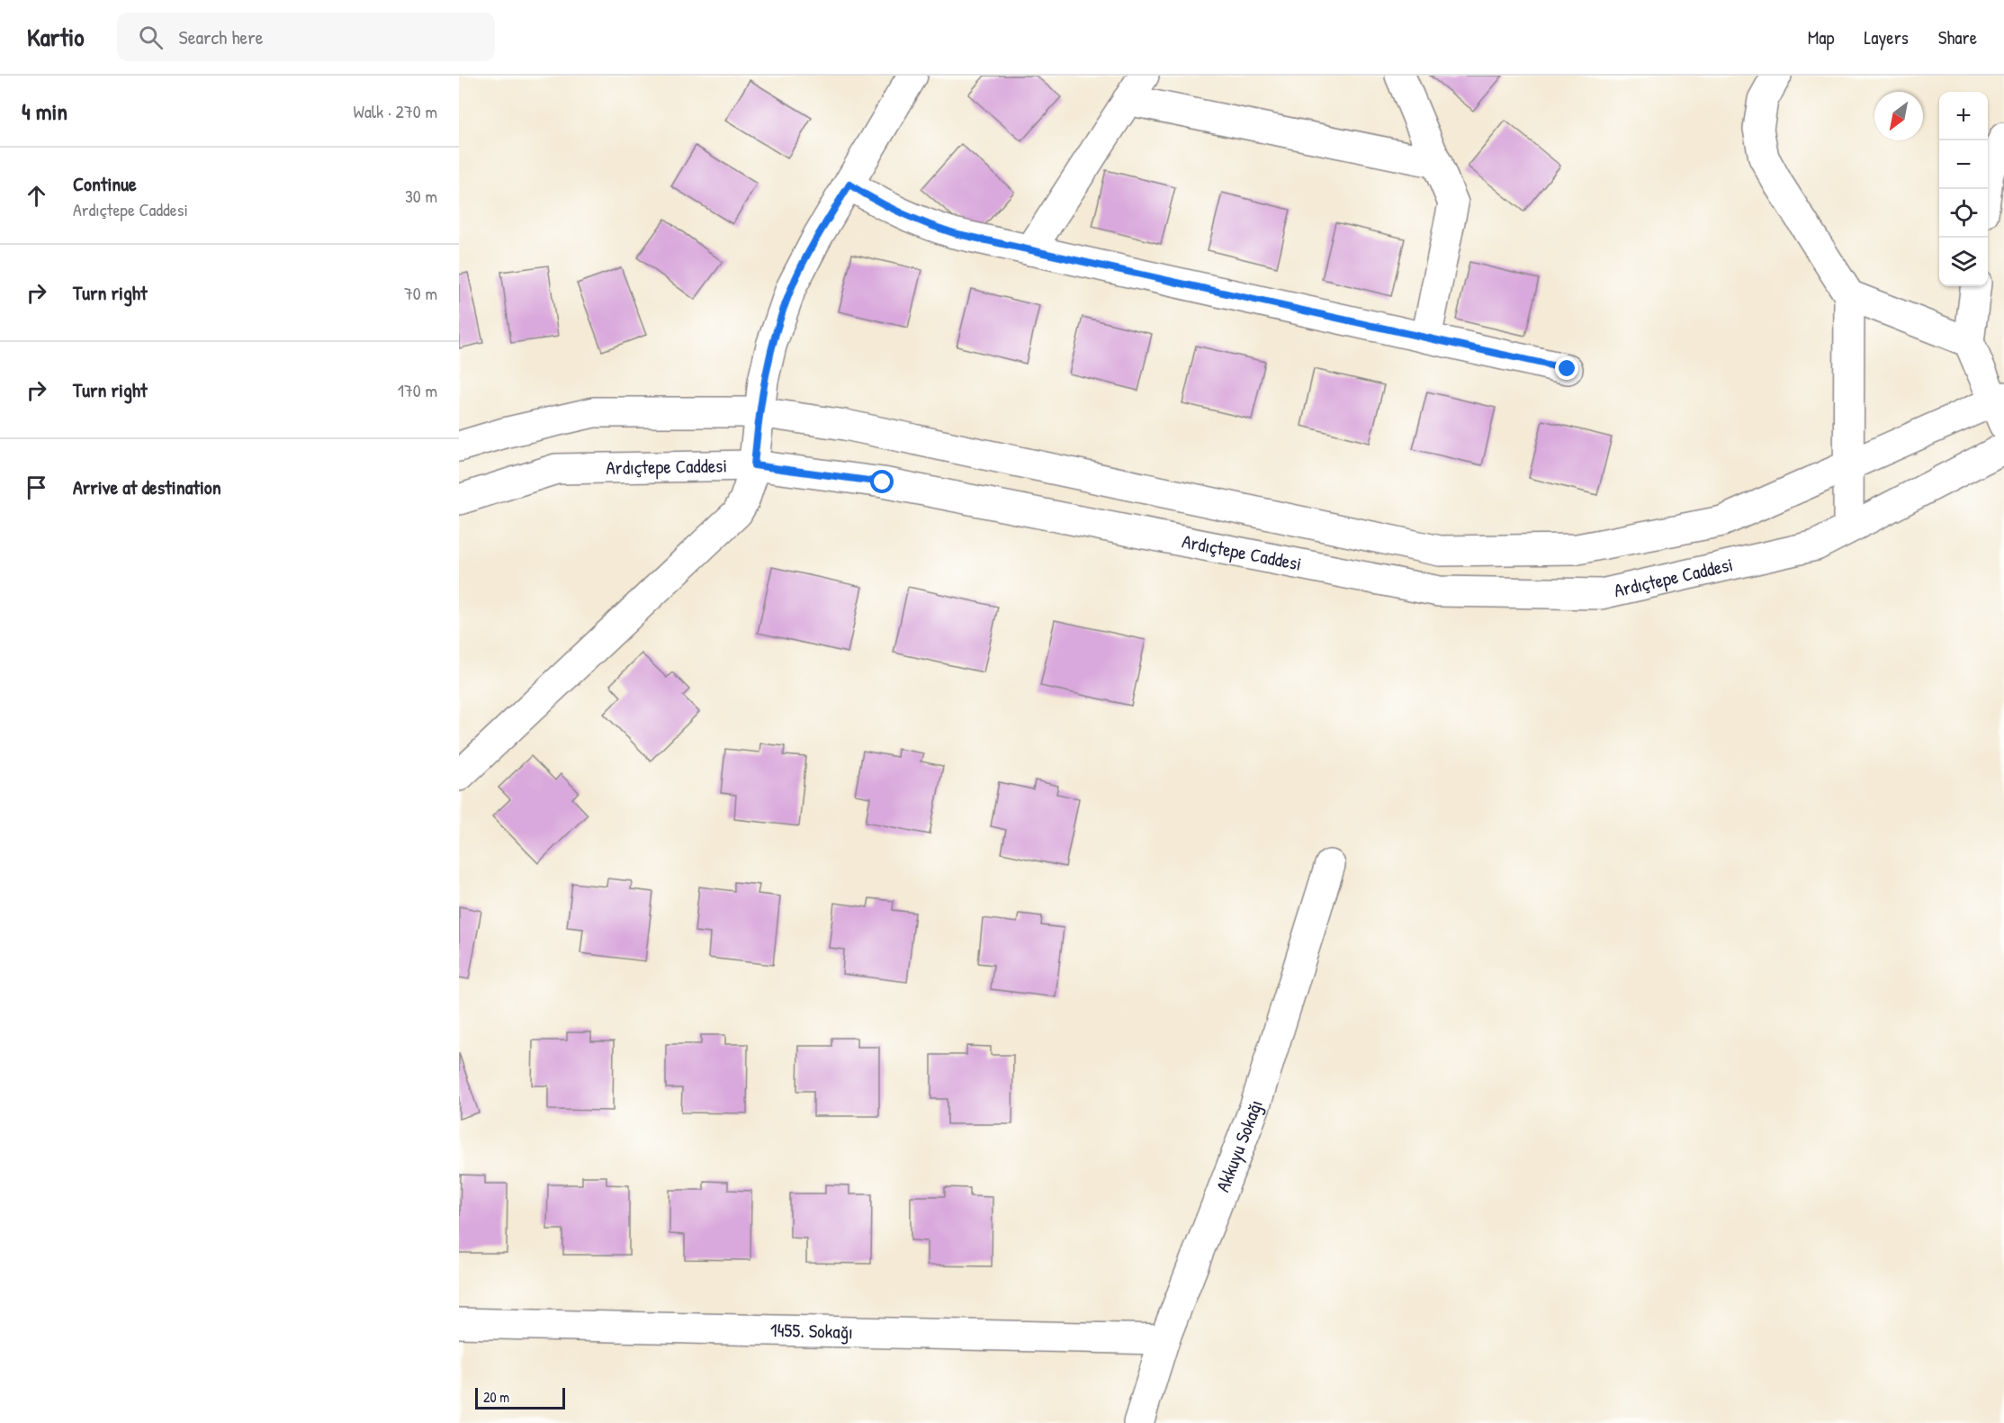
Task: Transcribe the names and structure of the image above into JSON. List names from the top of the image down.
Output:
{
  "streets": {
    "street": ["Ardıçtepe Caddesi", "Akkuyu Sokağı", "1455. Sokağı"]
  },
  "crossings": [
    ["Akkuyu Sokağı", "1455. Sokağı"]
  ],
  "scale_bar": "20 m",
  "north": "bottom left",
  "page": {
    "header": "Kartio",
    "search": "Search here",
    "nav": ["Map", "Layers", "Share"],
    "heading": ["4 min", "Walk · 270 m"],
    "map_buttons": ["+", "−"],
    "list": [
      ["Continue", "Ardıçtepe Caddesi", "30 m"],
      ["Turn right", "70 m"],
      ["Turn right", "170 m"],
      "Arrive at destination"
    ],
    "scale": "20 m"
  }
}
